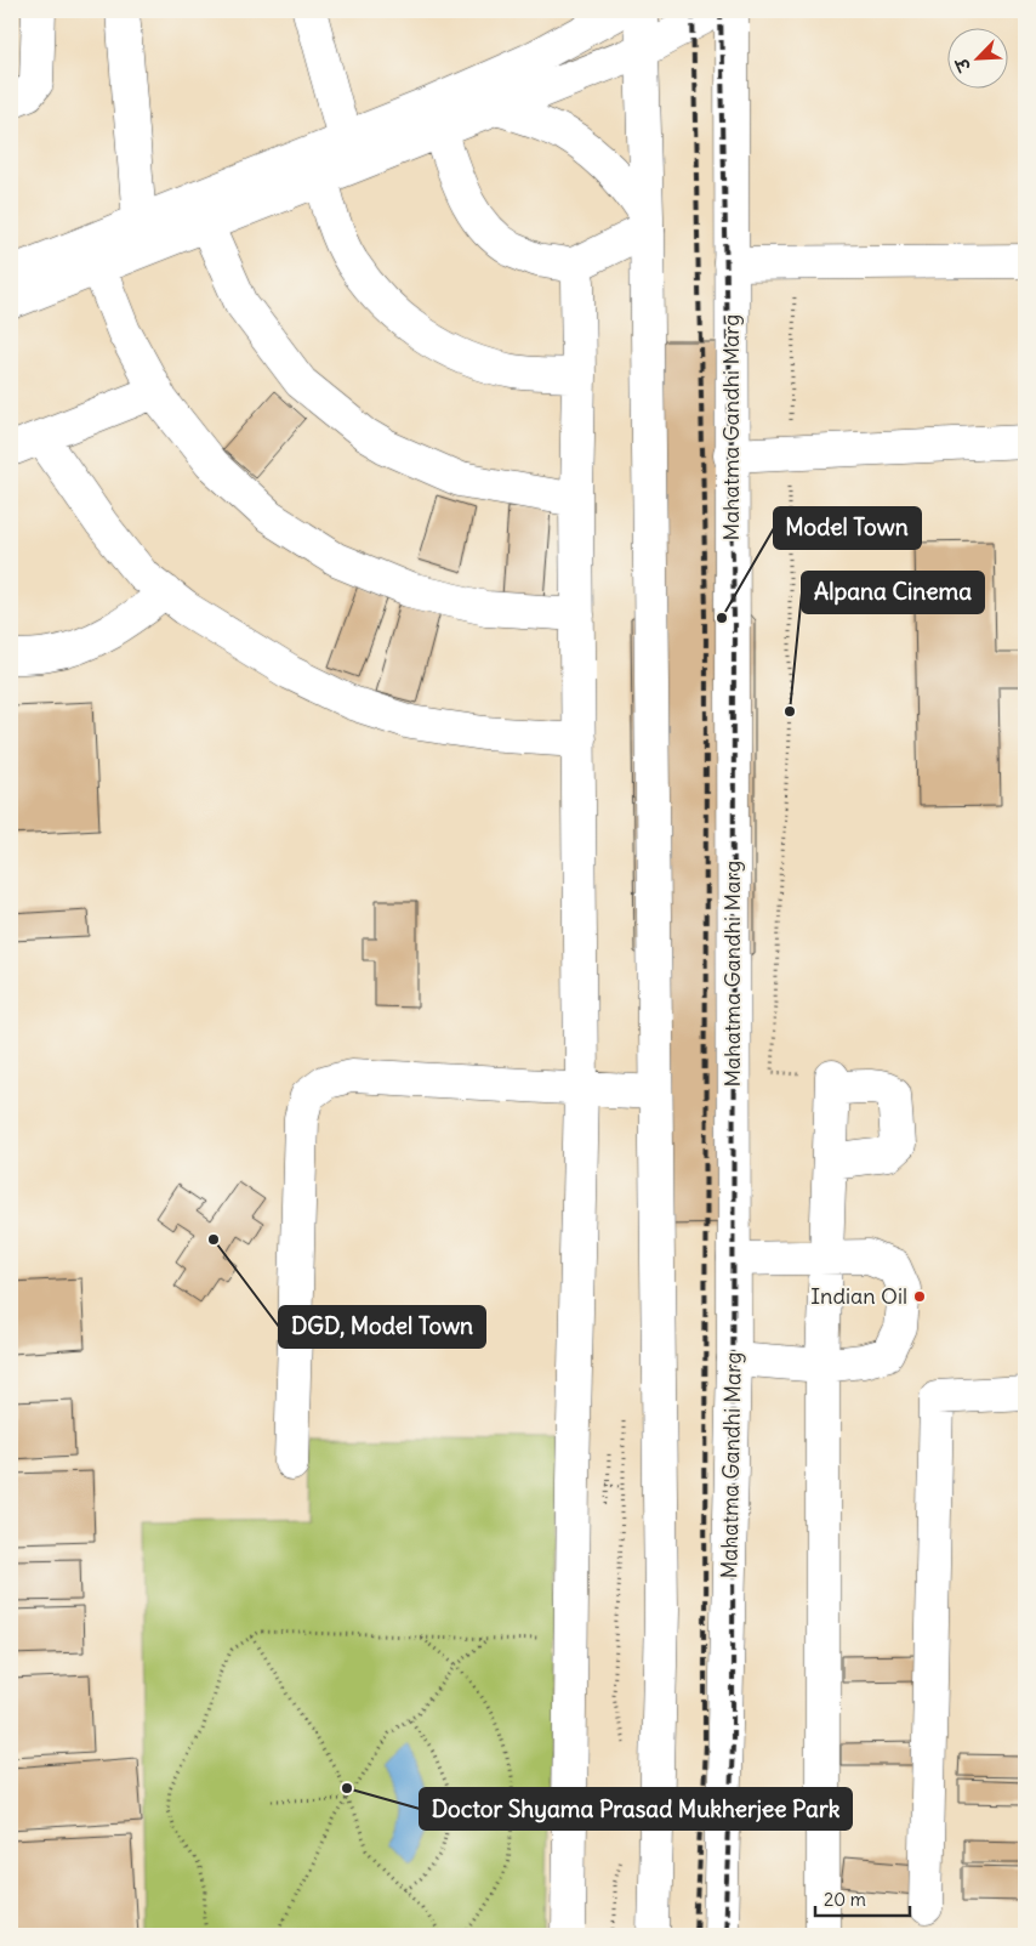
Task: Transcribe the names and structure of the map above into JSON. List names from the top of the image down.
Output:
{
  "streets": {
    "street": ["Mahatma Gandhi Marg"]
  },
  "places": [
    "Model Town",
    "Alpana Cinema",
    "DGD, Model Town",
    "Indian Oil",
    "Doctor Shyama Prasad Mukherjee Park"
  ],
  "scale_bar": "20 m",
  "north": "bottom left"
}
